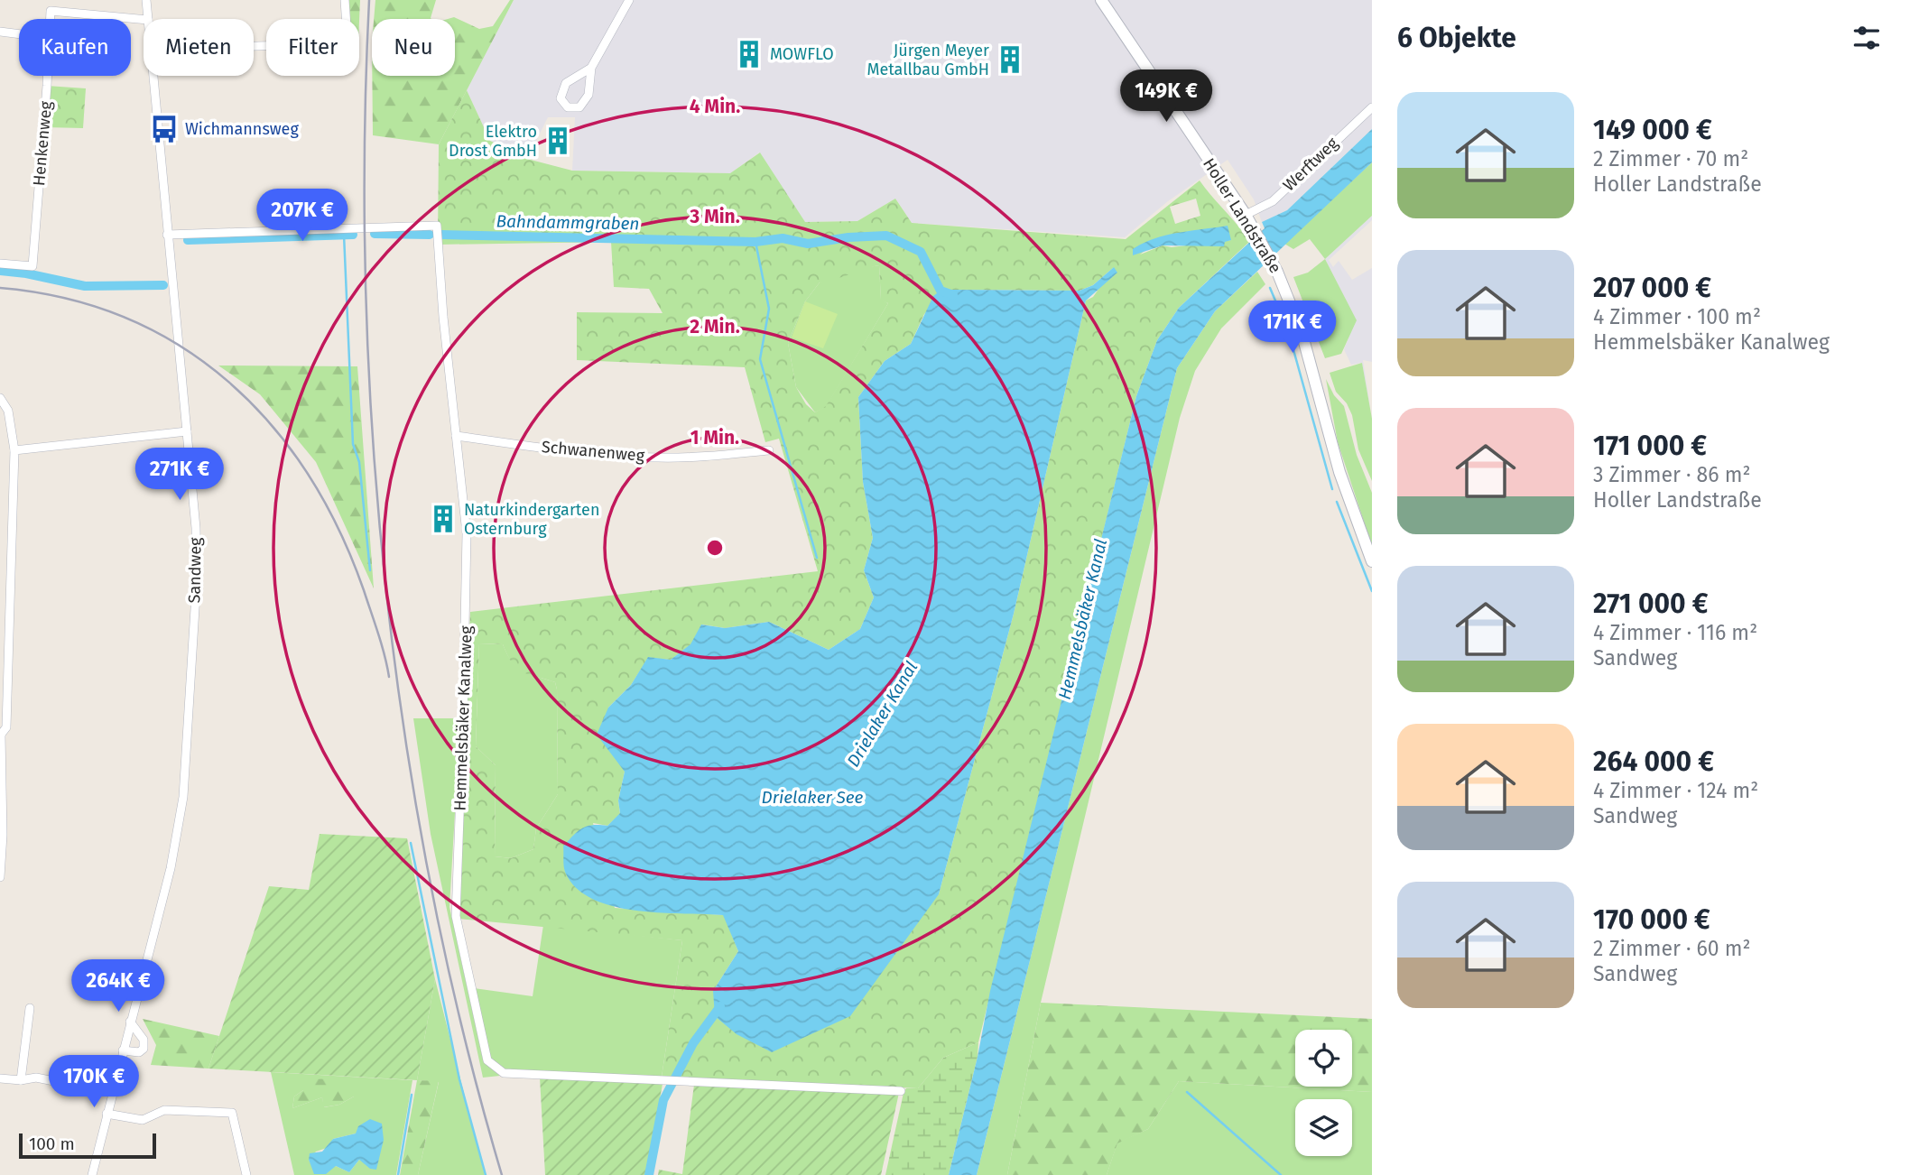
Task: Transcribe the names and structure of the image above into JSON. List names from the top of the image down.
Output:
{
  "streets": {
    "main road": ["Holler Landstraße"],
    "street": [
      "Henkenweg",
      "Werftweg",
      "Schwanenweg",
      "Sandweg",
      "Hemmelsbäker Kanalweg"
    ]
  },
  "crossings": [
    ["Werftweg", "Holler Landstraße"],
    ["Schwanenweg", "Hemmelsbäker Kanalweg"],
    ["Sandweg", "Hemmelsbäker Kanalweg"]
  ],
  "water": [
    "Bahndammgraben",
    "Hemmelsbäker Kanal",
    "Drielaker Kanal",
    "Drielaker See"
  ],
  "places": {
    "building": [
      "MOWFLO",
      "Jürgen Meyer Metallbau GmbH",
      "Elektro Drost GmbH",
      "Naturkindergarten Osternburg"
    ],
    "bus stop": ["Wichmannsweg"]
  },
  "scale_bar": "100 m",
  "page": {
    "heading": "6 Objekte",
    "chip": [
      "Kaufen",
      "Mieten",
      "Filter",
      "Neu"
    ],
    "price": [
      "149K €",
      "207K €",
      "171K €",
      "271K €",
      "264K €",
      "170K €"
    ],
    "list": [
      {
        "name": "149 000 €",
        "note": "2 Zimmer · 70 m² · Holler Landstraße"
      },
      {
        "name": "207 000 €",
        "note": "4 Zimmer · 100 m² · Hemmelsbäker Kanalweg"
      },
      {
        "name": "171 000 €",
        "note": "3 Zimmer · 86 m² · Holler Landstraße"
      },
      {
        "name": "271 000 €",
        "note": "4 Zimmer · 116 m² · Sandweg"
      },
      {
        "name": "264 000 €",
        "note": "4 Zimmer · 124 m² · Sandweg"
      },
      {
        "name": "170 000 €",
        "note": "2 Zimmer · 60 m² · Sandweg"
      }
    ],
    "scale": "100 m"
  },
  "rings": [
    "4 Min.",
    "3 Min.",
    "2 Min.",
    "1 Min."
  ]
}
